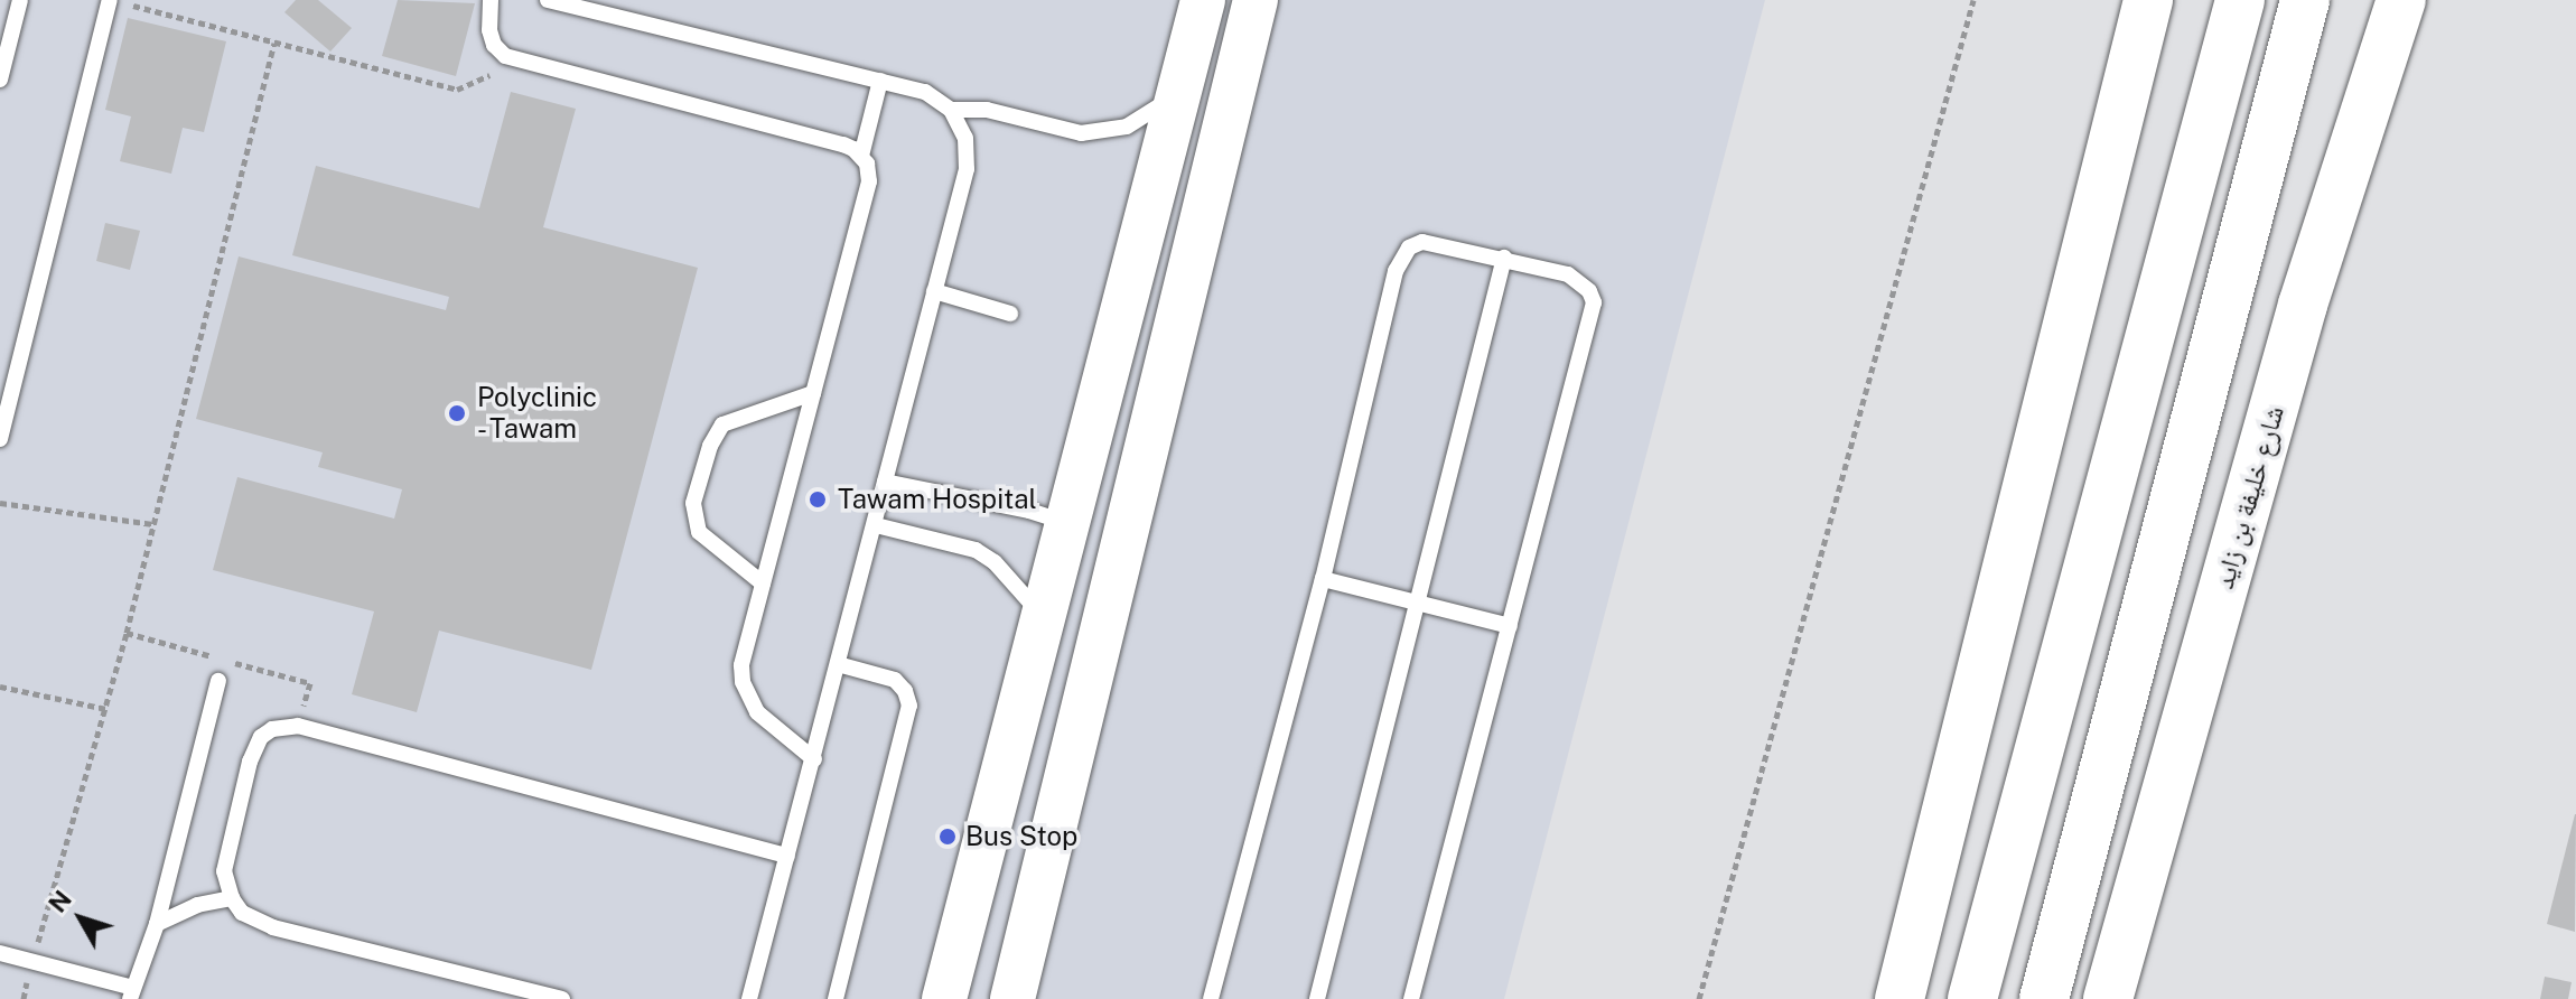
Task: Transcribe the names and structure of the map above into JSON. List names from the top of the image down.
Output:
{
  "streets": {
    "main road": ["شارع خليفة بن زايد"]
  },
  "places": ["Polyclinic - Tawam", "Tawam Hospital", "Bus Stop"],
  "north": "top left"
}
